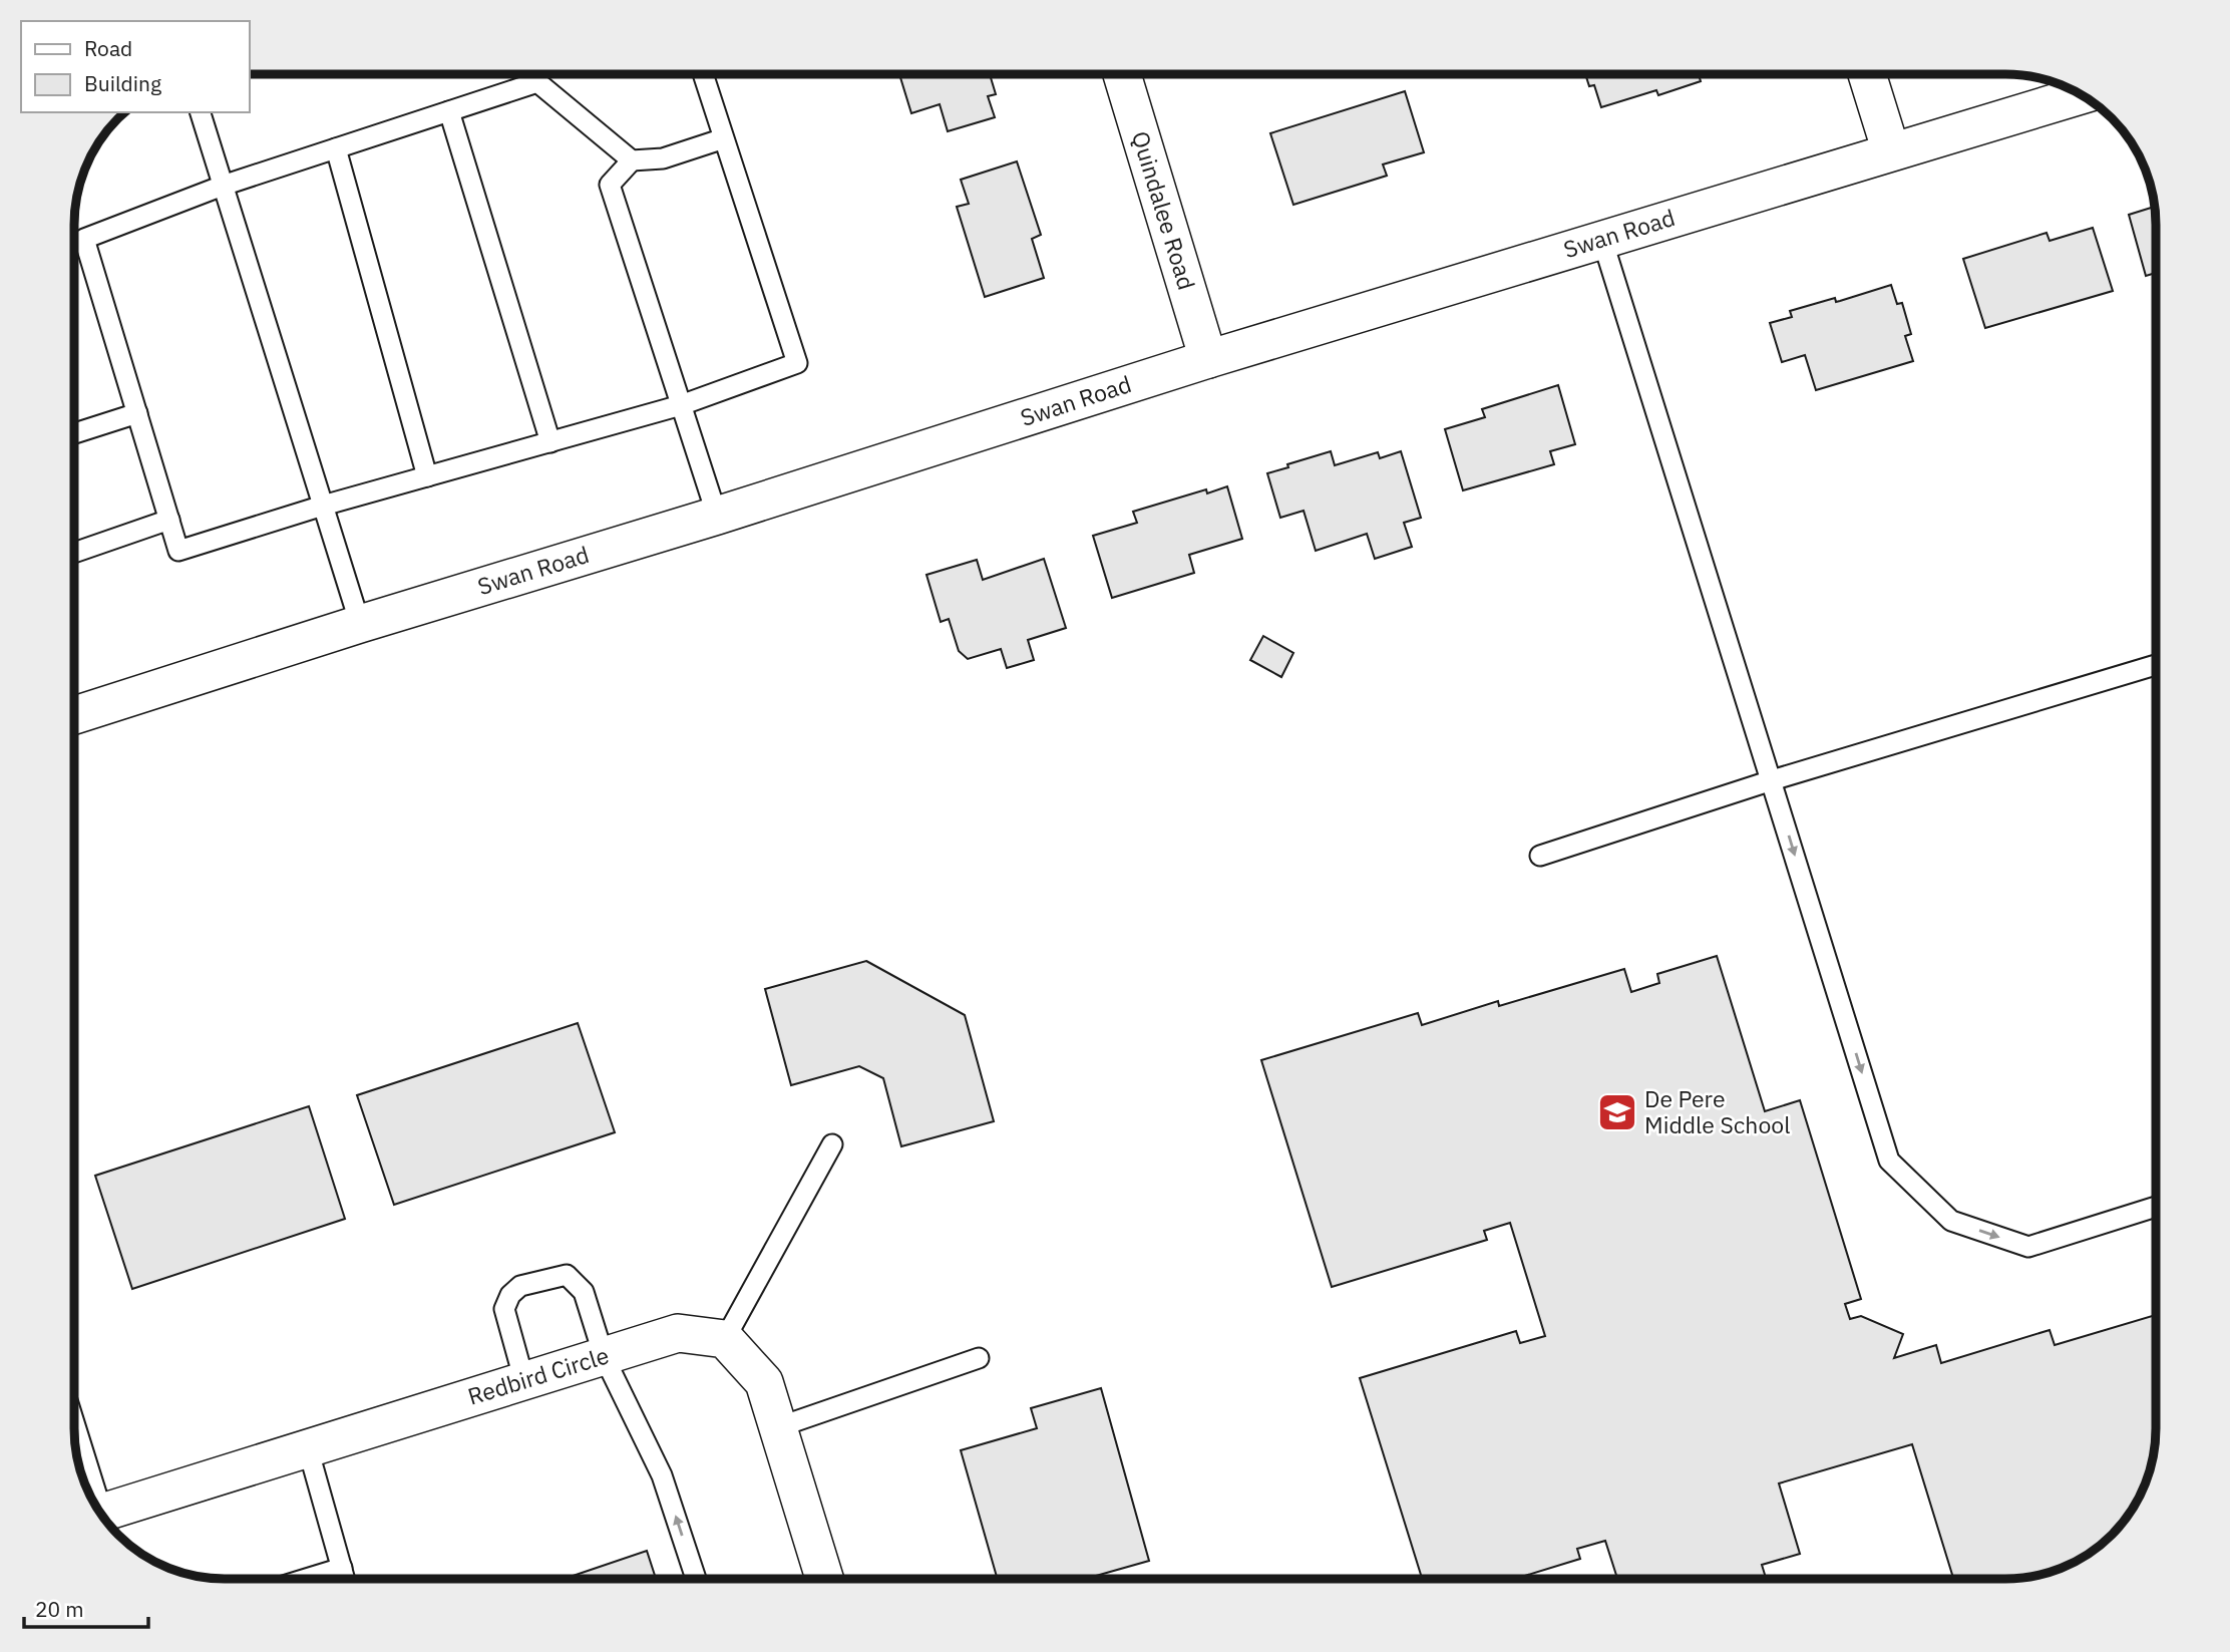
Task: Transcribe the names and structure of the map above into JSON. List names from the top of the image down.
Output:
{
  "streets": {
    "street": ["Quindalee Road", "Swan Road", "Redbird Circle"]
  },
  "crossings": [
    ["Quindalee Road", "Swan Road"]
  ],
  "places": {
    "school or university": ["De Pere Middle School"]
  },
  "legend": ["Road", "Building"],
  "scale_bar": "20 m"
}
